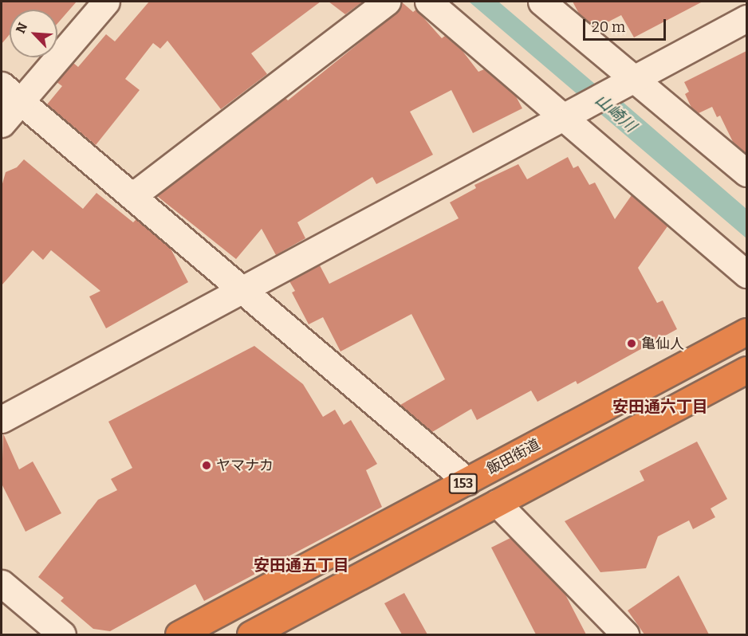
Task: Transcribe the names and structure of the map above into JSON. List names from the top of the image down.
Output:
{
  "streets": {
    "highway": ["飯田街道", "153"]
  },
  "districts": ["安田通六丁目", "安田通五丁目"],
  "water": ["山崎川"],
  "places": ["亀仙人", "ヤマナカ"],
  "scale_bar": "20 m",
  "north": "top left"
}
